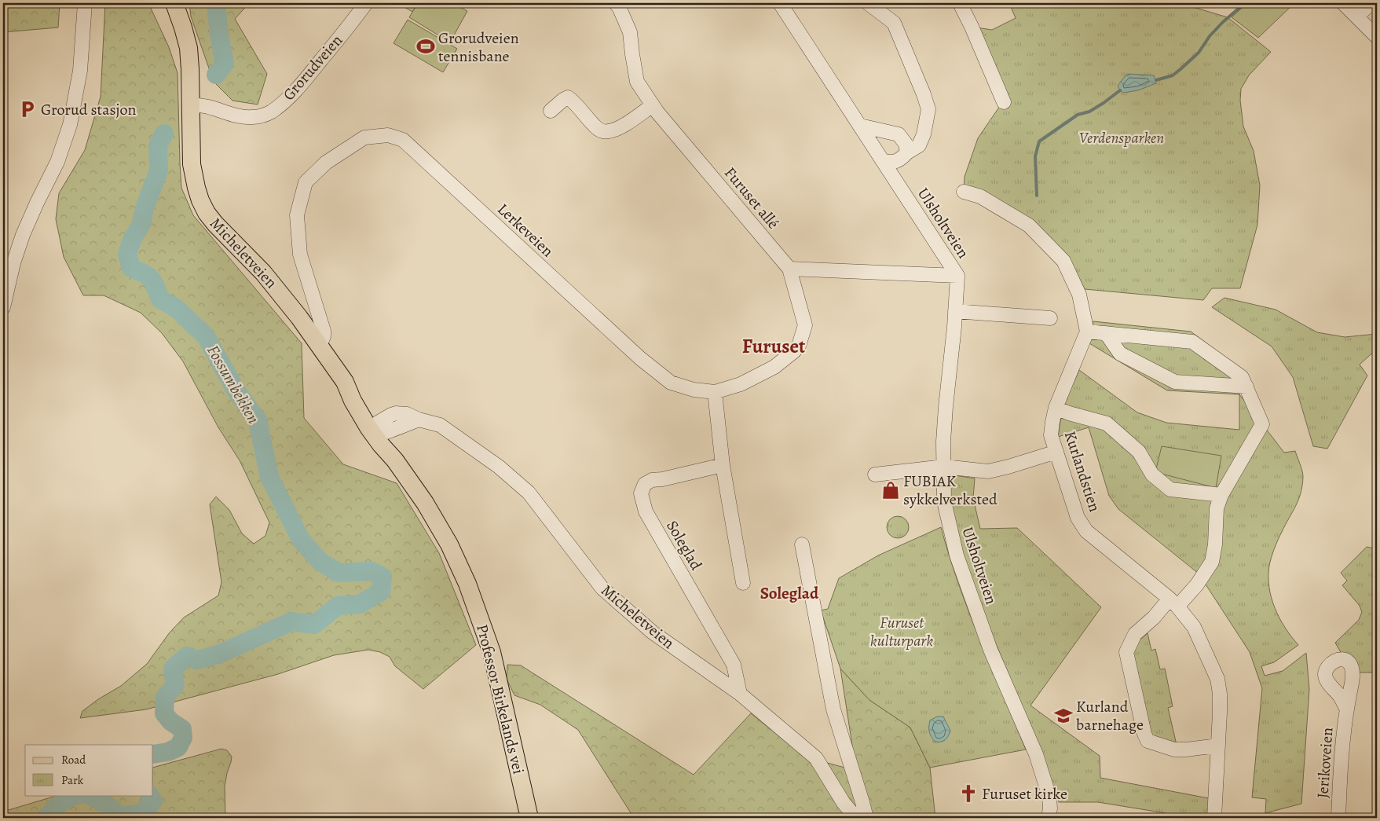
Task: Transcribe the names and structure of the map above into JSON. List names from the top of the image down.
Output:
{
  "streets": {
    "main road": ["Micheletveien", "Professor Birkelands vei"],
    "street": [
      "Grorudveien",
      "Furuset allé",
      "Ulsholtveien",
      "Lerkeveien",
      "Kurlandstien",
      "Soleglad",
      "Jerikoveien"
    ]
  },
  "crossings": [
    ["Grorudveien", "Micheletveien"],
    ["Furuset allé", "Lerkeveien"],
    ["Lerkeveien", "Micheletveien"],
    ["Micheletveien", "Soleglad"],
    ["Micheletveien", "Professor Birkelands vei"]
  ],
  "districts": ["Furuset", "Soleglad"],
  "water": ["Fossumbekken"],
  "parks": ["Verdensparken", "Furuset kulturpark"],
  "places": {
    "sports": ["Grorudveien tennisbane"],
    "parking": ["Grorud stasjon"],
    "shop": ["FUBIAK sykkelverksted"],
    "school or university": ["Kurland barnehage"],
    "church": ["Furuset kirke"]
  },
  "legend": ["Road", "Park"]
}
